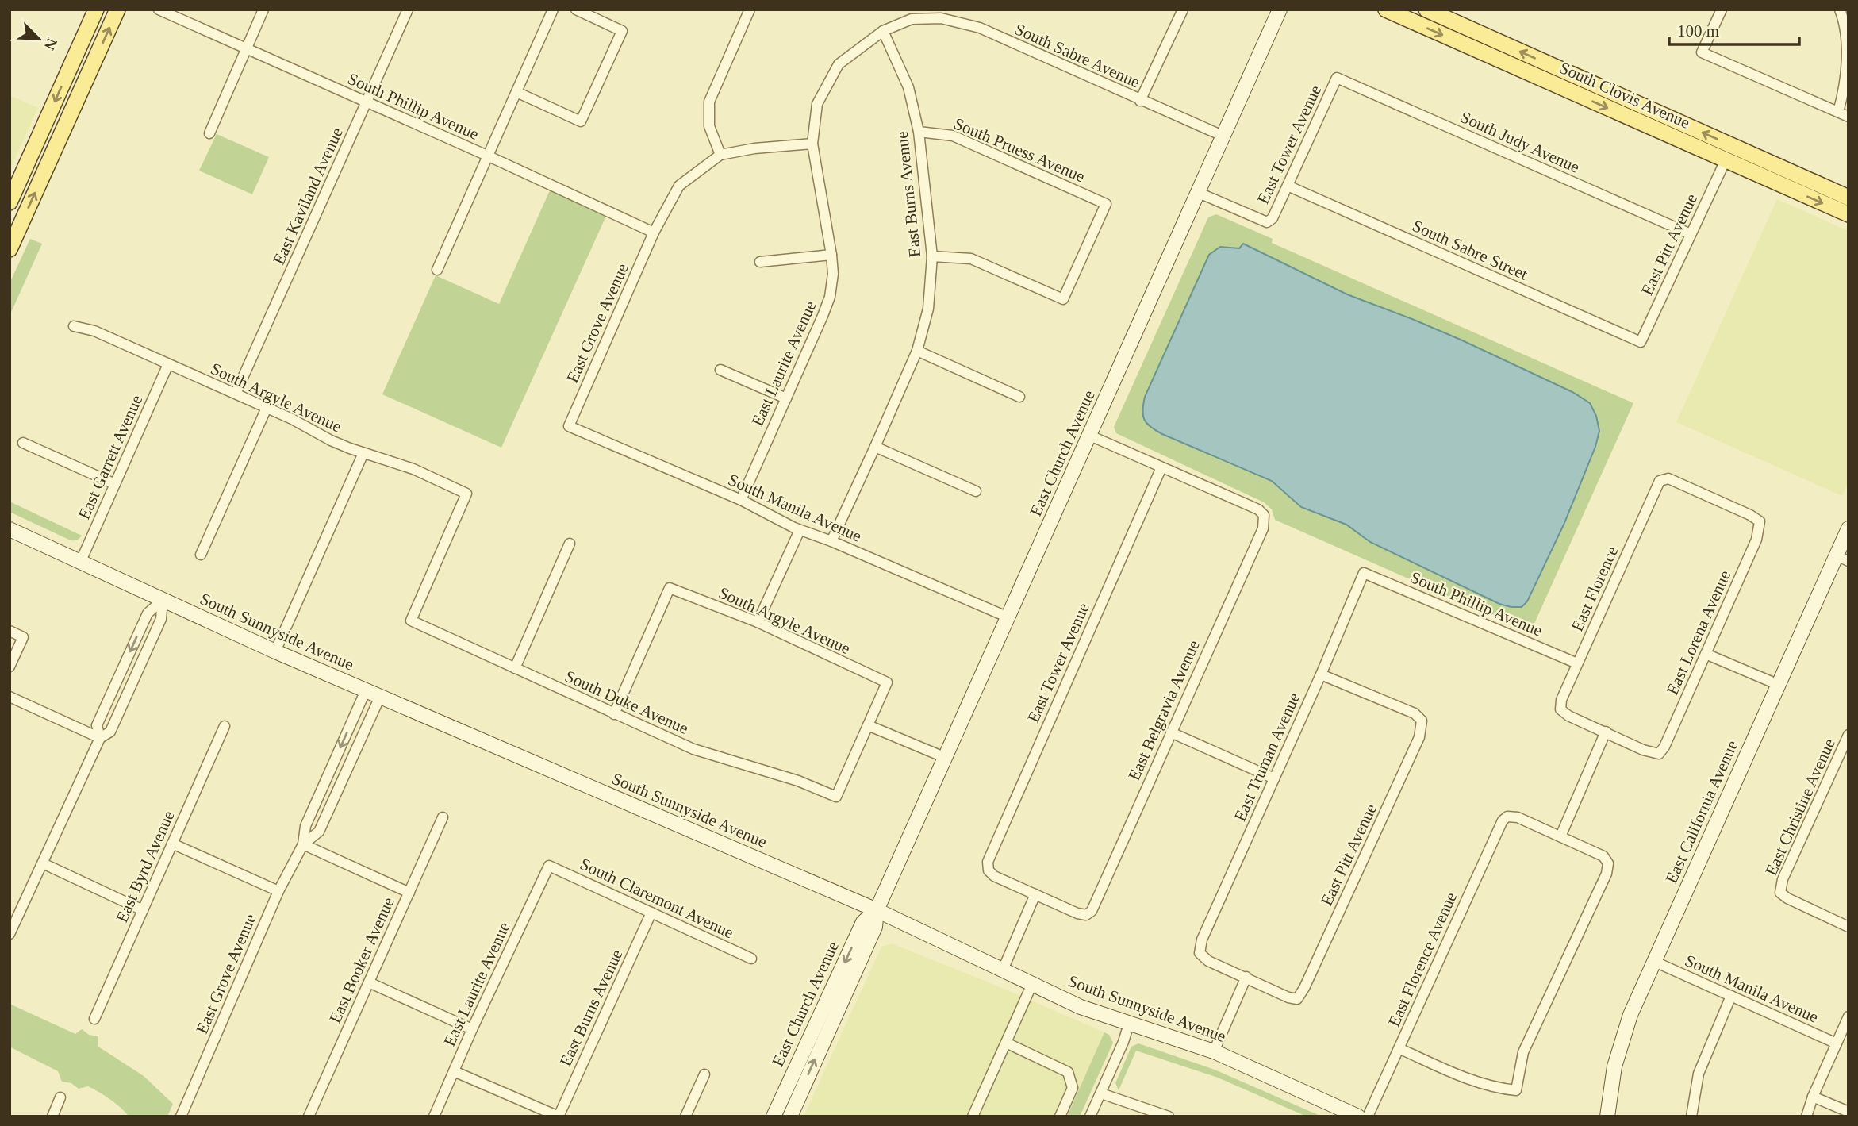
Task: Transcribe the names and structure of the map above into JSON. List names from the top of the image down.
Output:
{
  "streets": {
    "main road": ["South Clovis Avenue"],
    "street": [
      "South Sabre Avenue",
      "South Phillip Avenue",
      "South Judy Avenue",
      "East Tower Avenue",
      "South Pruess Avenue",
      "East Burns Avenue",
      "East Kaviland Avenue",
      "East Pitt Avenue",
      "South Sabre Street",
      "East Grove Avenue",
      "East Laurite Avenue",
      "South Argyle Avenue",
      "East Church Avenue",
      "East Garrett Avenue",
      "South Manila Avenue",
      "East Florence",
      "South Sunnyside Avenue",
      "East Lorena Avenue",
      "South Duke Avenue",
      "East Belgravia Avenue",
      "East Truman Avenue",
      "East Christine Avenue",
      "East California Avenue",
      "East Byrd Avenue",
      "South Claremont Avenue",
      "East Florence Avenue",
      "East Booker Avenue"
    ]
  },
  "crossings": [
    ["South Sabre Avenue", "East Burns Avenue"],
    ["South Sabre Avenue", "East Laurite Avenue"],
    ["South Sabre Avenue", "East Church Avenue"],
    ["South Clovis Avenue", "East Pitt Avenue"],
    ["South Phillip Avenue", "East Kaviland Avenue"],
    ["South Phillip Avenue", "East Grove Avenue"],
    ["South Phillip Avenue", "East Florence"],
    ["South Phillip Avenue", "East Truman Avenue"],
    ["South Judy Avenue", "East Tower Avenue"],
    ["South Judy Avenue", "East Pitt Avenue"],
    ["East Tower Avenue", "South Sabre Street"],
    ["East Tower Avenue", "East Church Avenue"],
    ["East Tower Avenue", "East Belgravia Avenue"],
    ["South Pruess Avenue", "East Burns Avenue"],
    ["East Burns Avenue", "East Laurite Avenue"],
    ["East Burns Avenue", "South Manila Avenue"],
    ["East Burns Avenue", "South Claremont Avenue"],
    ["East Kaviland Avenue", "South Argyle Avenue"],
    ["East Pitt Avenue", "South Sabre Street"],
    ["East Pitt Avenue", "East Truman Avenue"],
    ["East Grove Avenue", "South Manila Avenue"],
    ["East Grove Avenue", "South Sunnyside Avenue"],
    ["East Laurite Avenue", "South Manila Avenue"],
    ["East Laurite Avenue", "South Claremont Avenue"],
    ["South Argyle Avenue", "East Garrett Avenue"],
    ["South Argyle Avenue", "South Duke Avenue"],
    ["East Church Avenue", "South Manila Avenue"],
    ["East Church Avenue", "South Sunnyside Avenue"],
    ["East Garrett Avenue", "South Sunnyside Avenue"],
    ["South Manila Avenue", "East California Avenue"],
    ["East Florence", "East Lorena Avenue"]
  ],
  "scale_bar": "100 m",
  "north": "bottom right"
}
